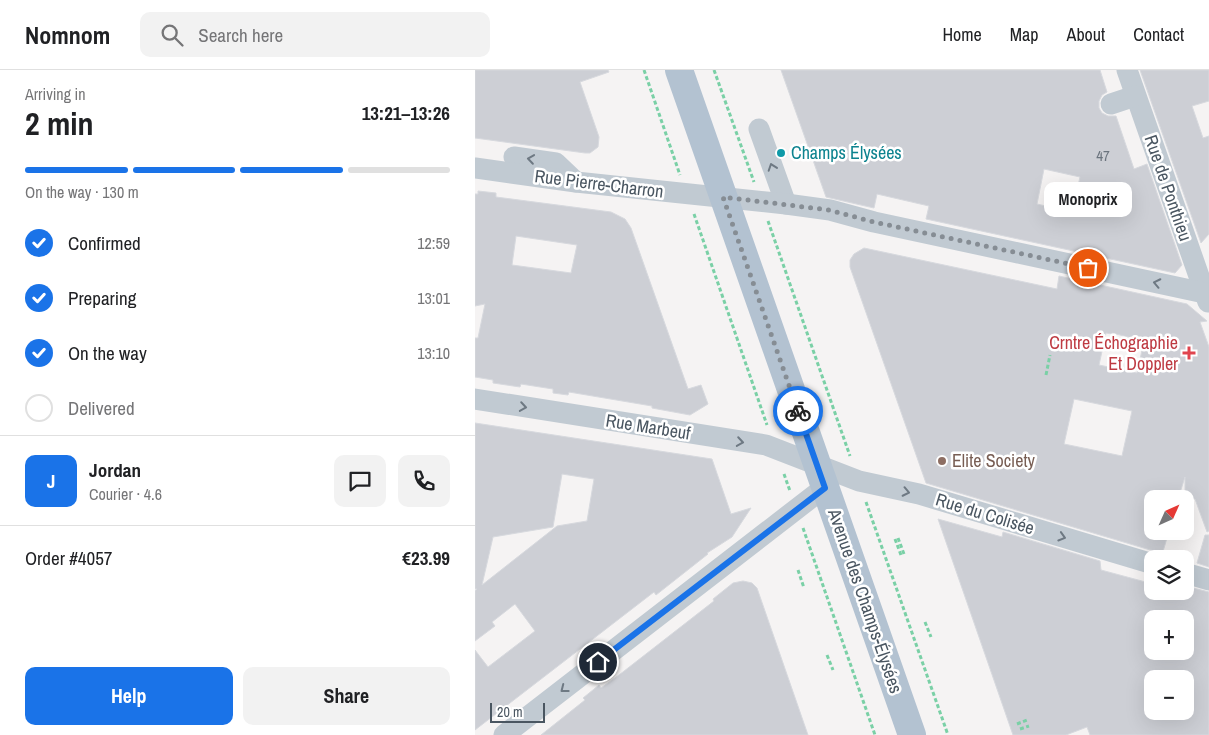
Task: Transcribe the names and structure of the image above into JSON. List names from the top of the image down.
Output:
{
  "streets": {
    "main road": ["Avenue des Champs-Élysées"],
    "street": [
      "Rue Pierre-Charron",
      "Rue de Ponthieu",
      "Rue Marbeuf",
      "Rue du Colisée"
    ]
  },
  "crossings": [
    ["Rue Pierre-Charron", "Rue de Ponthieu"],
    ["Rue Pierre-Charron", "Avenue des Champs-Élysées"],
    ["Rue Marbeuf", "Rue du Colisée"],
    ["Rue Marbeuf", "Avenue des Champs-Élysées"],
    ["Rue du Colisée", "Avenue des Champs-Élysées"]
  ],
  "one_way": ["Rue Pierre-Charron", "Rue Marbeuf", "Rue du Colisée"],
  "places": {
    "other": ["Champs Élysées", "Monoprix", "Elite Society"],
    "health": ["Crntre Échographie Et Doppler"]
  },
  "house_numbers": ["47"],
  "scale_bar": "20 m",
  "north": "top right",
  "page": {
    "header": "Nomnom",
    "search": "Search here",
    "nav": [
      "Home",
      "Map",
      "About",
      "Contact"
    ],
    "heading": ["2 min", "Arriving in", "13:21–13:26"],
    "panel": [
      "Jordan",
      "Courier · 4.6",
      "Order #4057",
      "€23.99"
    ],
    "bar": "On the way · 130 m",
    "bubble": "Monoprix",
    "list": [
      ["Confirmed", "12:59"],
      ["Preparing", "13:01"],
      ["On the way", "13:10"],
      "Delivered"
    ],
    "round": "J",
    "map_buttons": ["+", "−"],
    "buttons": ["Help", "Share"],
    "scale": "20 m"
  }
}
